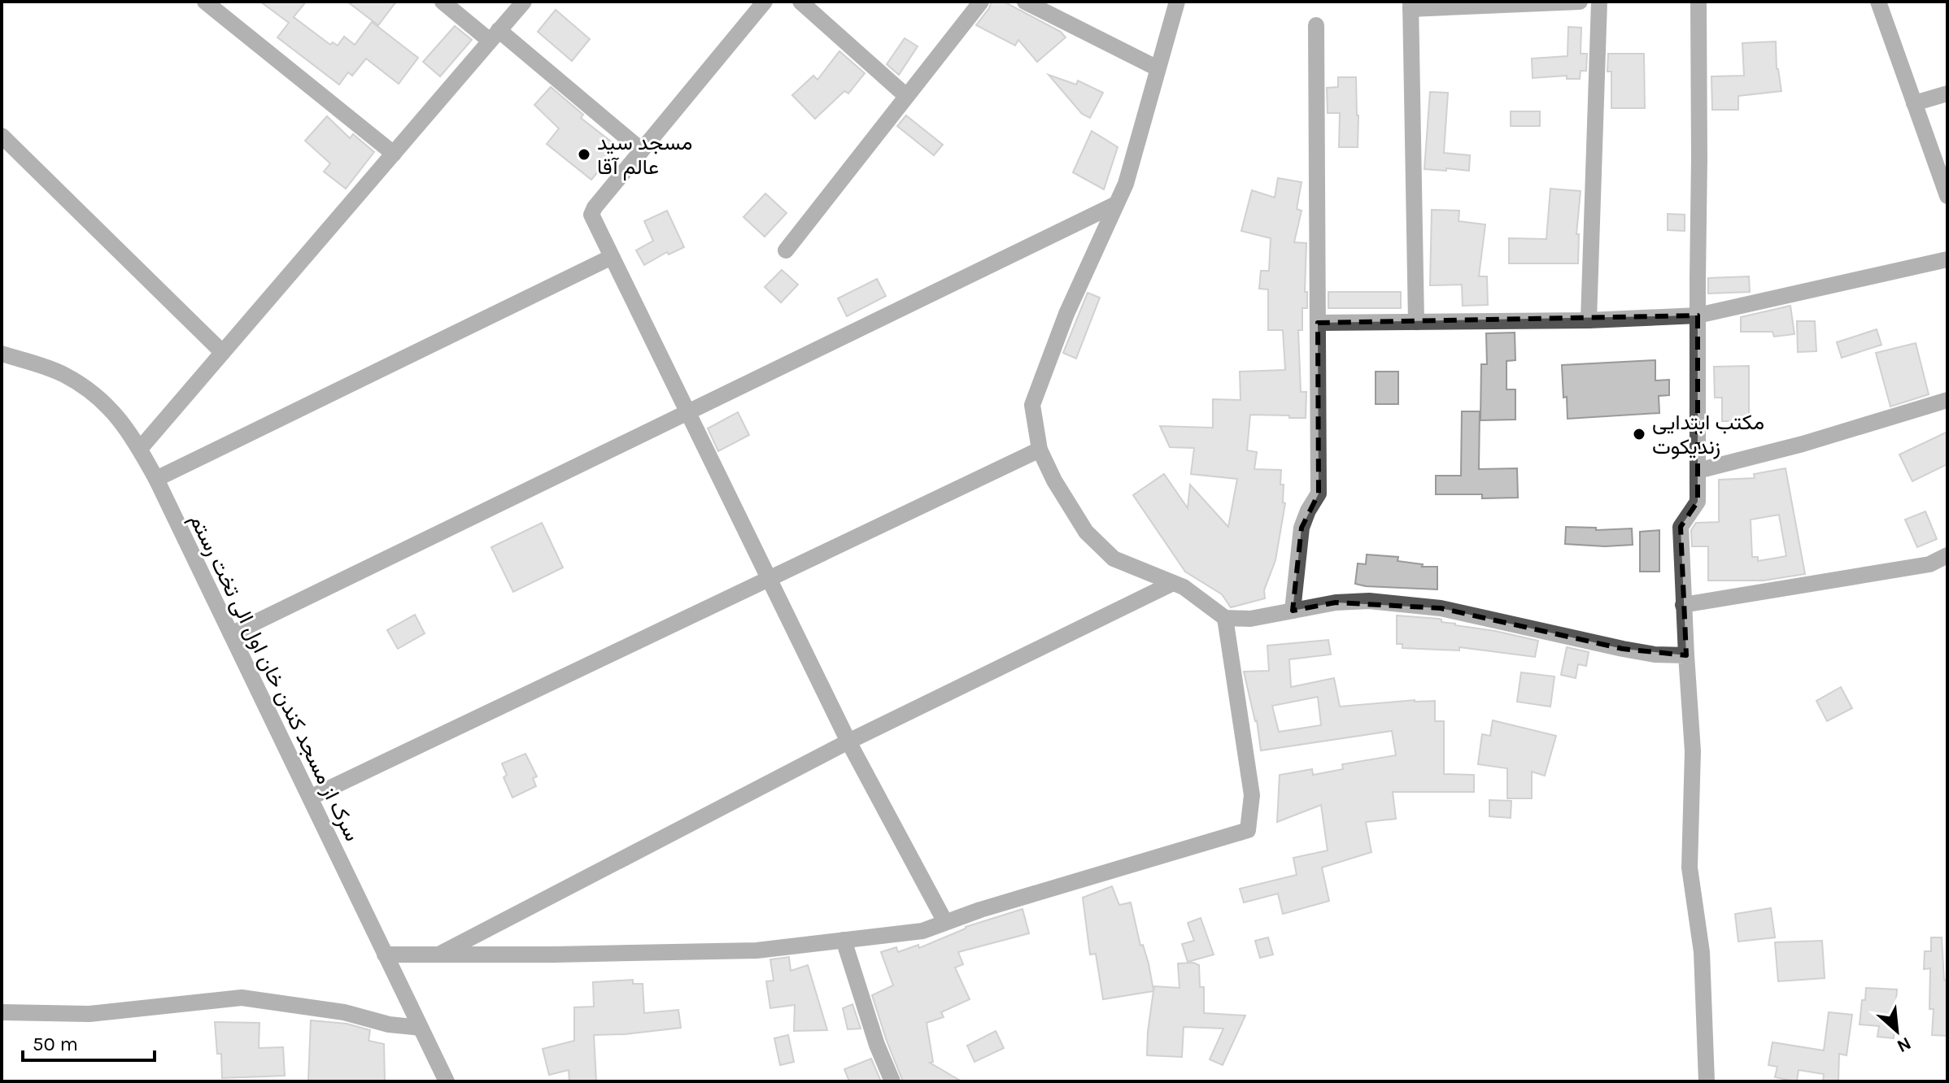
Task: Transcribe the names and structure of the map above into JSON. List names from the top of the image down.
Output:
{
  "streets": {
    "street": ["سرک از مسجد کندن خان اول الی تخت رستم"]
  },
  "places": ["مسجد سید عالم آقا", "مکتب ابتدایی زندیکوت"],
  "scale_bar": "50 m",
  "north": "bottom right"
}
